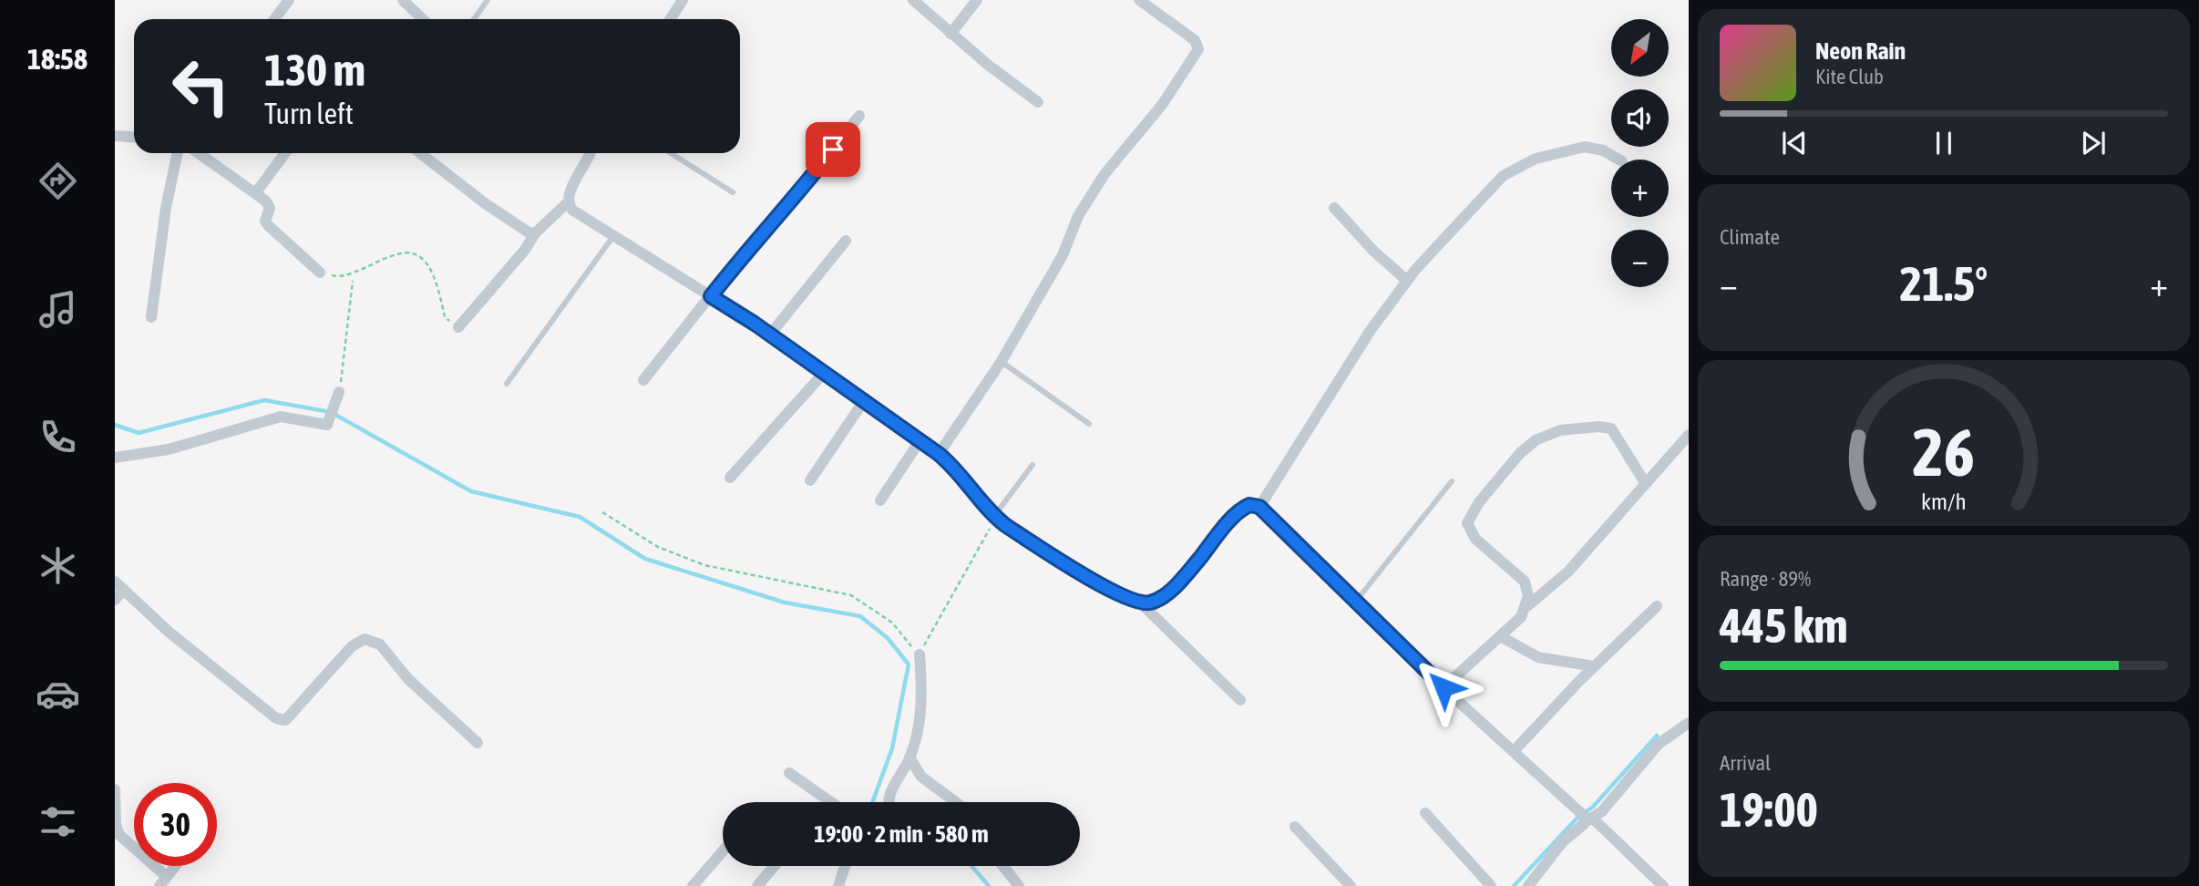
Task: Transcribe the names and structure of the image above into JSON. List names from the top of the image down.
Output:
{
  "north": "bottom left",
  "page": {
    "tabs": "18:58",
    "map_buttons": ["+", "−"],
    "turn": ["130 m", "Turn left"],
    "song": ["Neon Rain", "Kite Club"],
    "tile": [
      "Climate",
      ["Range · 89%", "445 km"],
      ["Arrival", "19:00"]
    ],
    "heat": ["−", "21.5°", "+"],
    "limit": "30",
    "trip": "19:00 · 2 min · 580 m",
    "gauge": ["26", "km/h"]
  }
}
